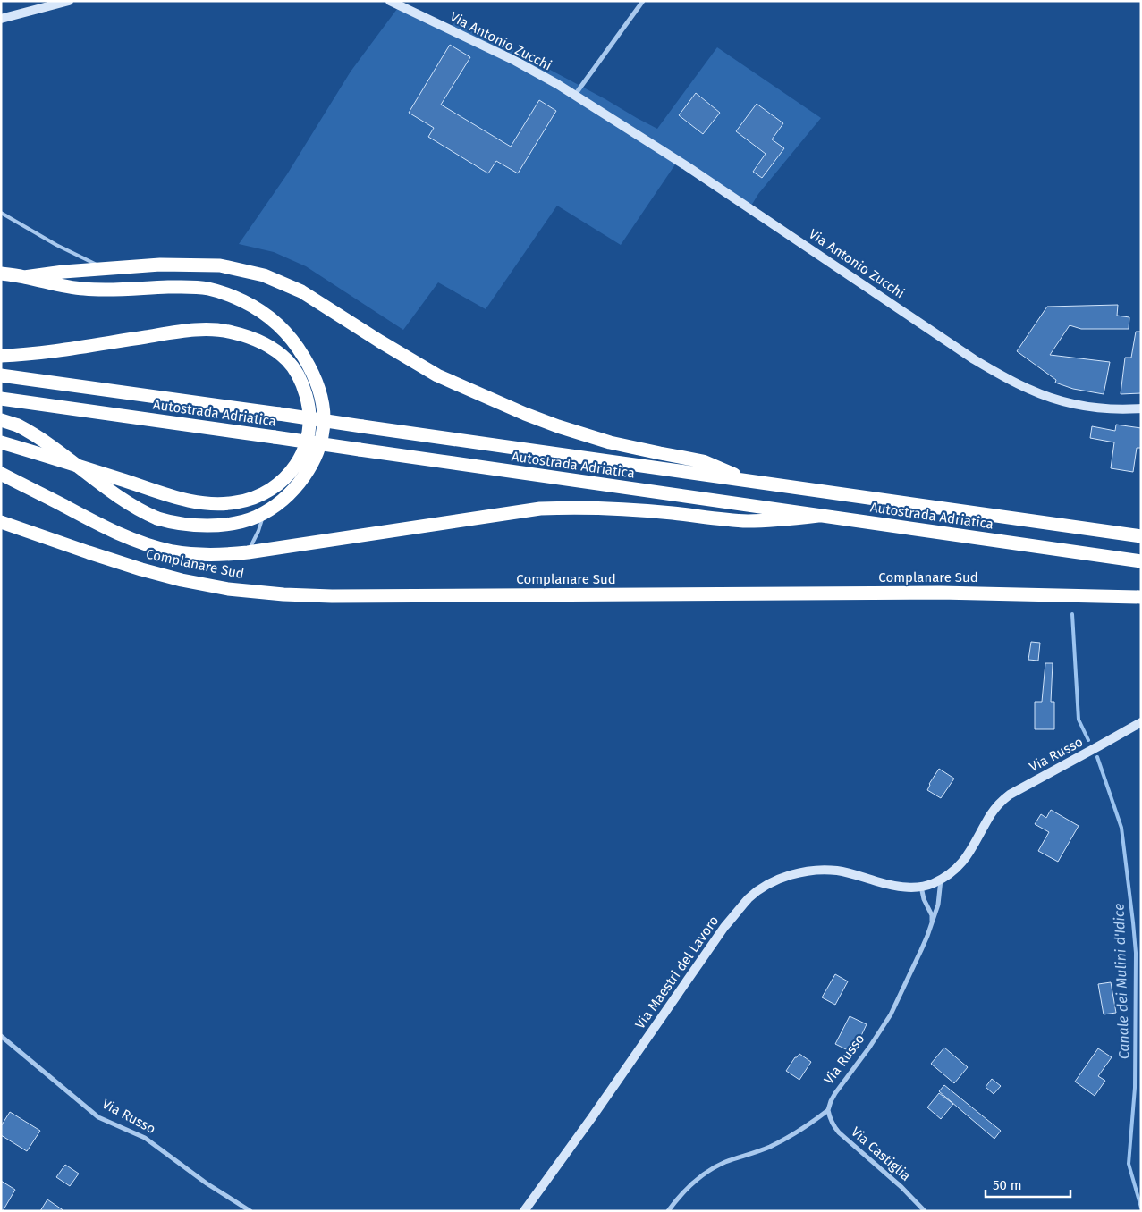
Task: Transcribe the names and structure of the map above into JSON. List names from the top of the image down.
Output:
{
  "streets": {
    "highway": ["Autostrada Adriatica", "Complanare Sud"],
    "main road": ["Via Antonio Zucchi", "Via Russo", "Via Maestri del Lavoro"],
    "street": ["Via Castiglia"]
  },
  "crossings": [
    ["Via Russo", "Via Maestri del Lavoro"],
    ["Via Russo", "Via Castiglia"]
  ],
  "water": ["Canale dei Mulini d'Idice"],
  "scale_bar": "50 m"
}
